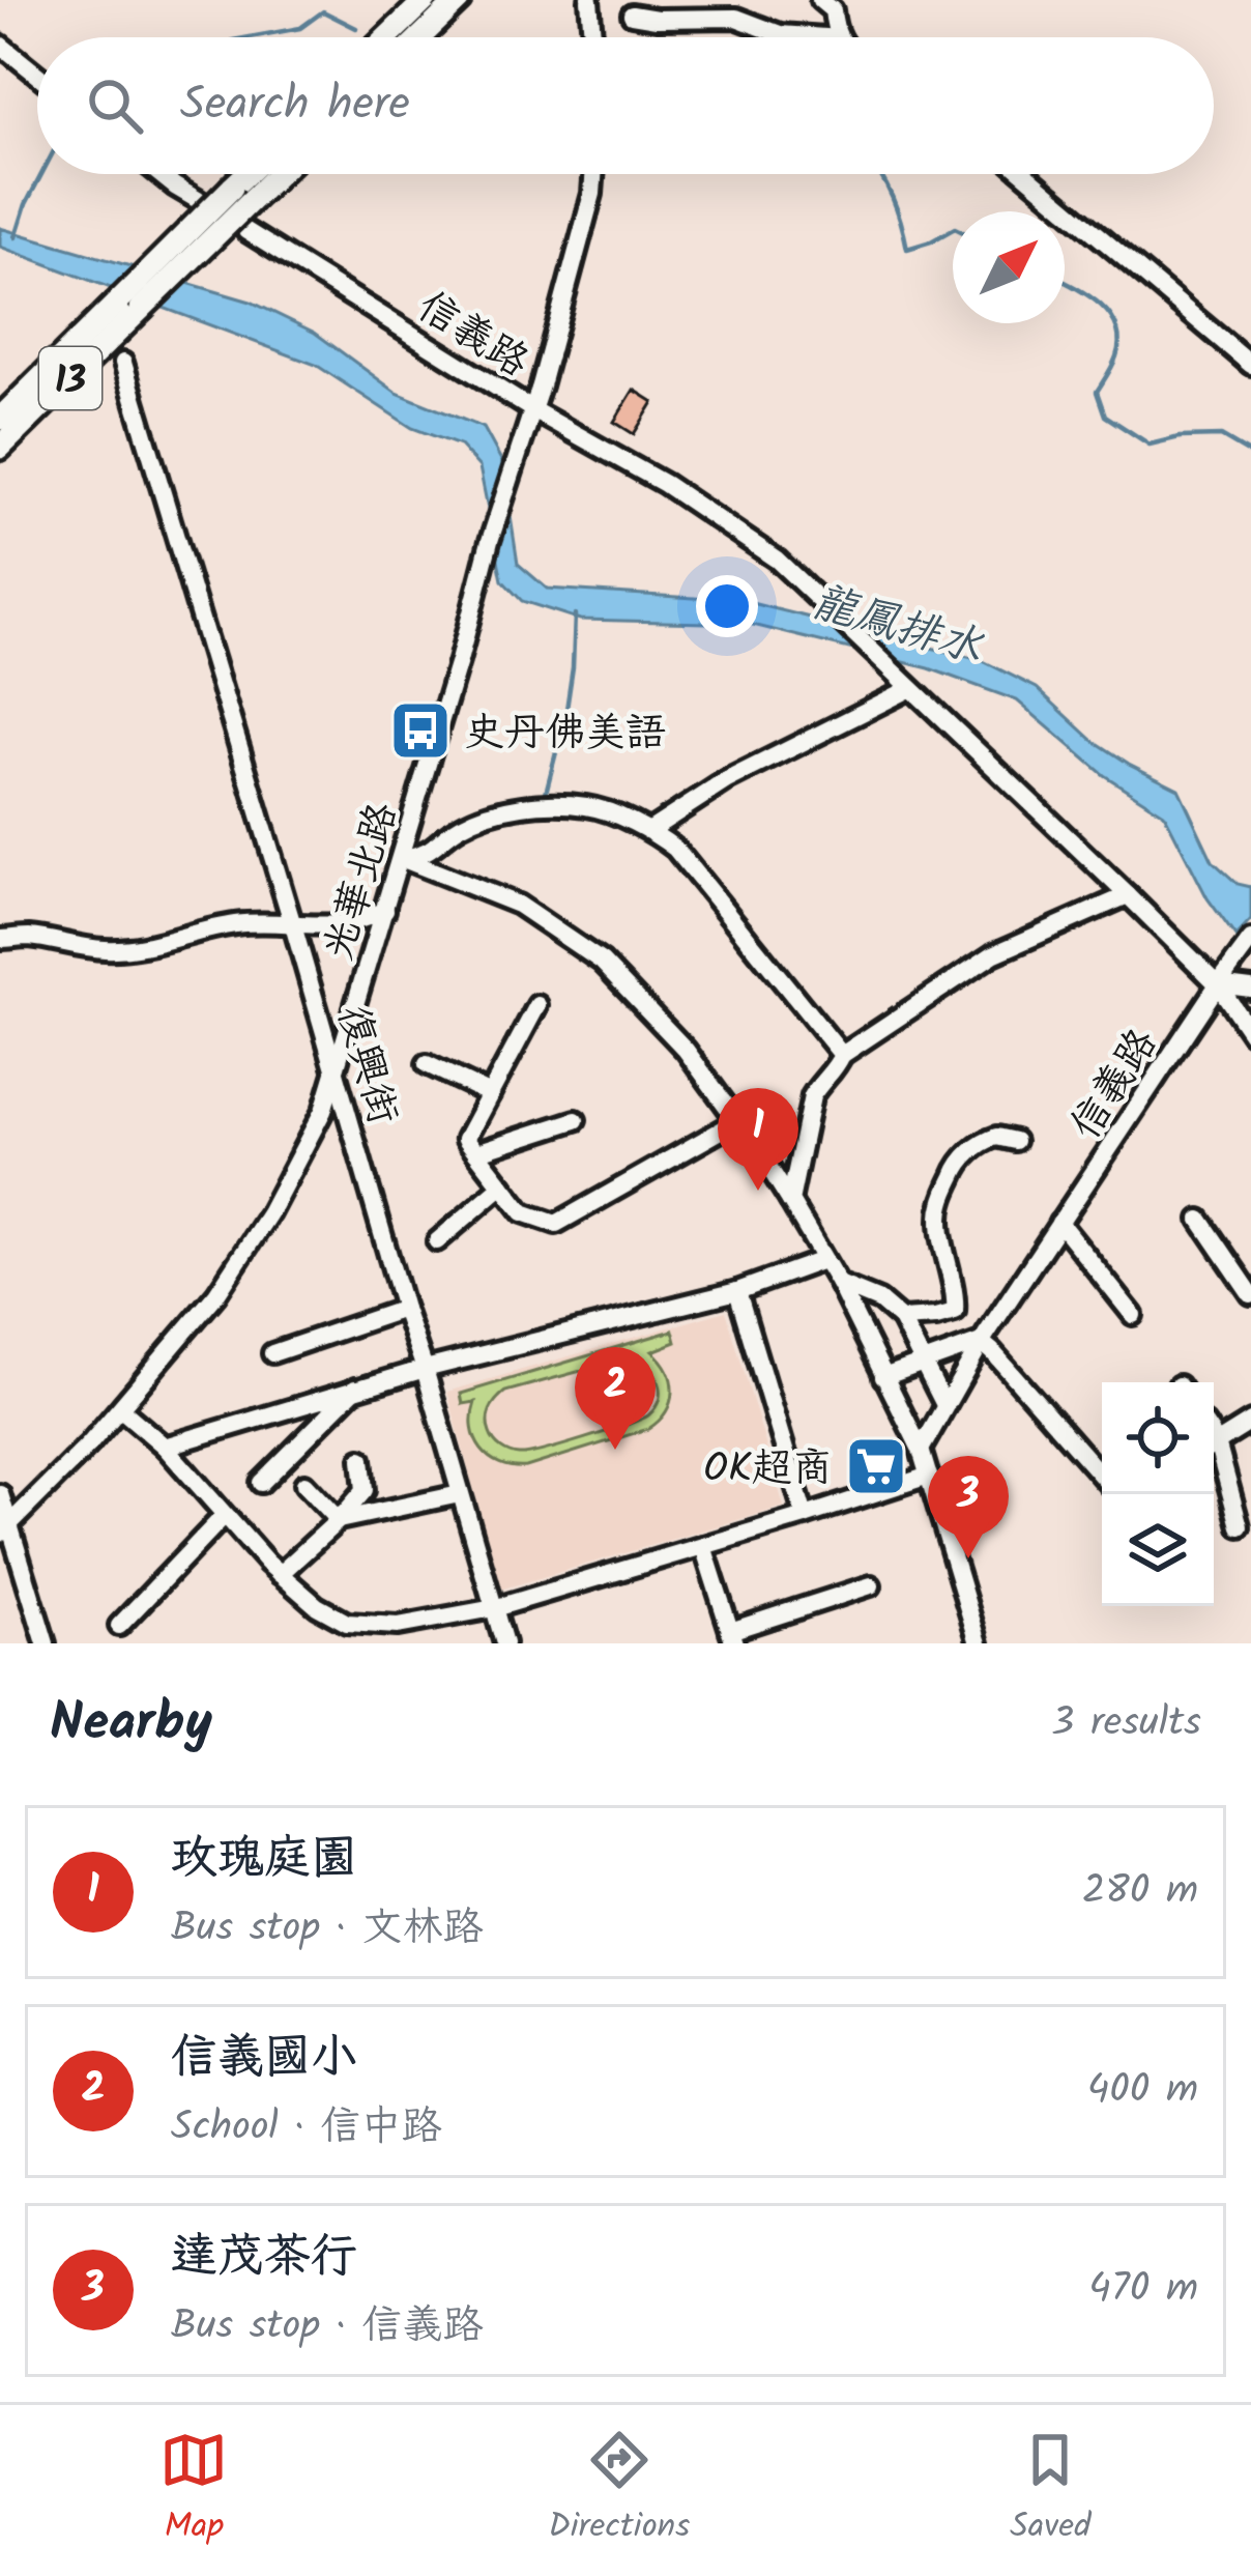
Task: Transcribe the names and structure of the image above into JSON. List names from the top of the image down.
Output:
{
  "streets": {
    "main road": ["13"],
    "street": ["信義路", "光華北路", "復興街"]
  },
  "crossings": [
    ["信義路", "光華北路"],
    ["光華北路", "復興街"]
  ],
  "water": ["龍鳳排水"],
  "places": {
    "bus stop": ["史丹佛美語"],
    "supermarket": ["OK超商"]
  },
  "north": "top right",
  "page": {
    "search": "Search here",
    "pins": ["1", "2", "3"],
    "heading": ["Nearby", "3 results"],
    "list": [
      {
        "mark": "1",
        "name": "玫瑰庭園",
        "note": "Bus stop · 文林路",
        "value": "280 m"
      },
      {
        "mark": "2",
        "name": "信義國小",
        "note": "School · 信中路",
        "value": "400 m"
      },
      {
        "mark": "3",
        "name": "達茂茶行",
        "note": "Bus stop · 信義路",
        "value": "470 m"
      }
    ],
    "nav": ["Map", "Directions", "Saved"]
  }
}
